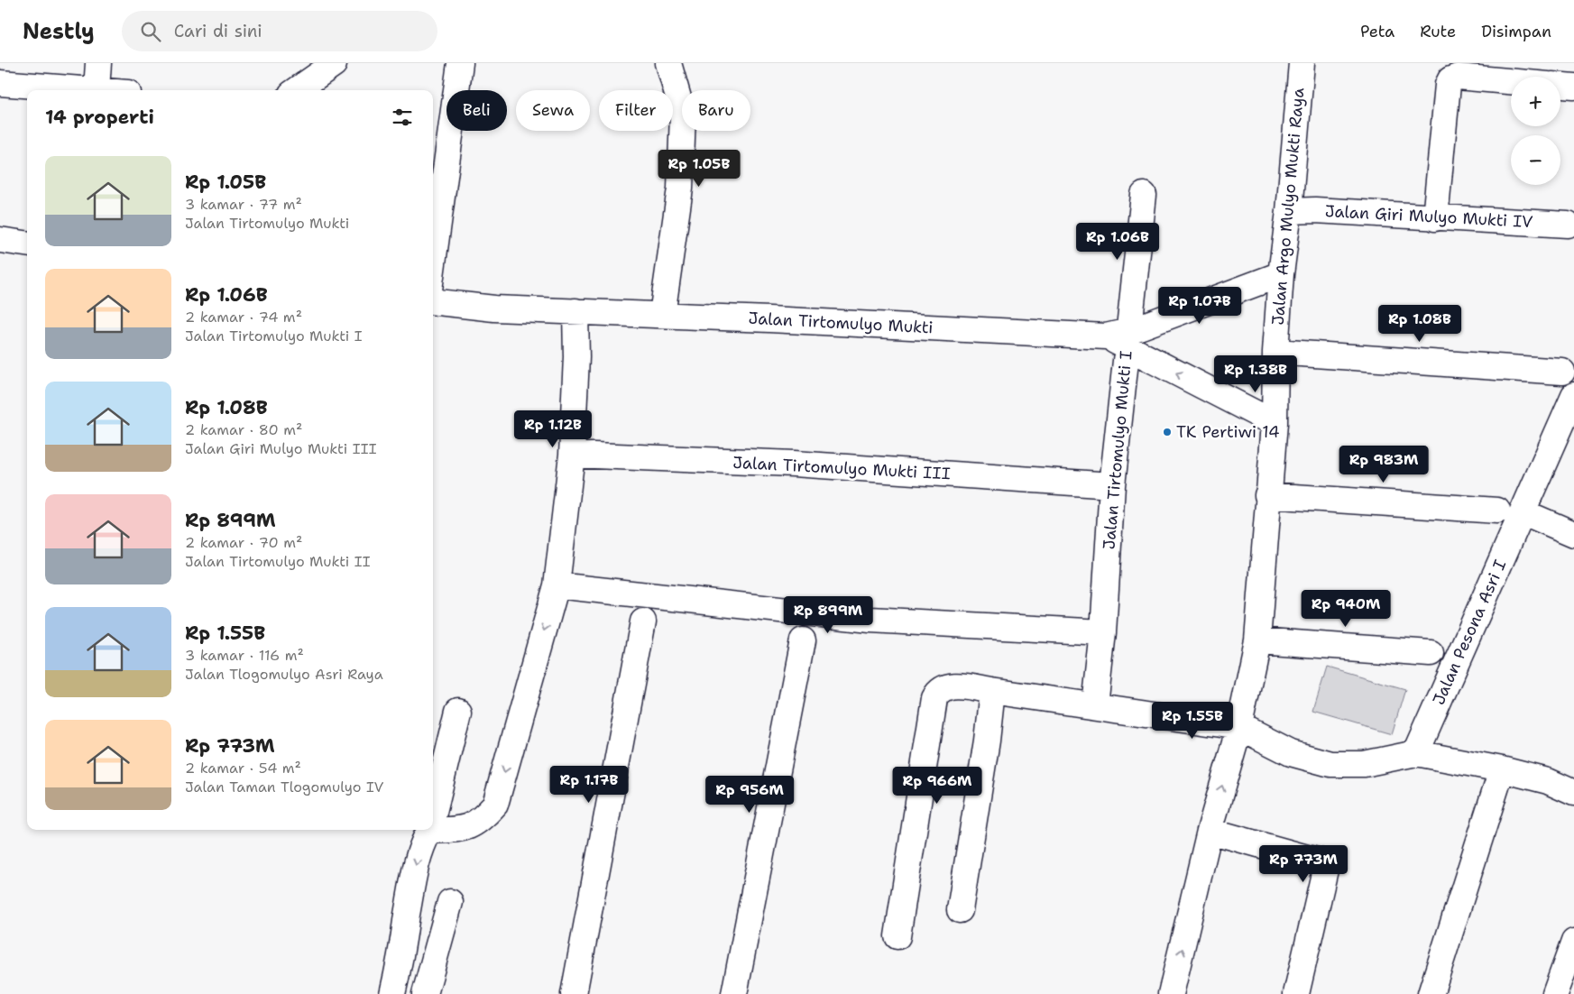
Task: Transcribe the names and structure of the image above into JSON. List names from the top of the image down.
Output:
{
  "streets": {
    "street": [
      "Jalan Argo Mulyo Mukti Raya",
      "Jalan Giri Mulyo Mukti IV",
      "Jalan Tirtomulyo Mukti",
      "Jalan Tirtomulyo Mukti I",
      "Jalan Tirtomulyo Mukti III",
      "Jalan Pesona Asri I"
    ]
  },
  "crossings": [
    ["Jalan Argo Mulyo Mukti Raya", "Jalan Giri Mulyo Mukti IV"],
    ["Jalan Argo Mulyo Mukti Raya", "Jalan Tirtomulyo Mukti"],
    ["Jalan Tirtomulyo Mukti", "Jalan Tirtomulyo Mukti I"],
    ["Jalan Tirtomulyo Mukti I", "Jalan Tirtomulyo Mukti III"]
  ],
  "places": ["TK Pertiwi 14"],
  "page": {
    "header": "Nestly",
    "search": "Cari di sini",
    "nav": ["Peta", "Rute", "Disimpan"],
    "map_buttons": ["+", "−"],
    "chip": [
      "Beli",
      "Sewa",
      "Filter",
      "Baru"
    ],
    "heading": "14 properti",
    "list": [
      {
        "name": "Rp 1.05B",
        "note": "3 kamar · 77 m² · Jalan Tirtomulyo Mukti"
      },
      {
        "name": "Rp 1.06B",
        "note": "2 kamar · 74 m² · Jalan Tirtomulyo Mukti I"
      },
      {
        "name": "Rp 1.08B",
        "note": "2 kamar · 80 m² · Jalan Giri Mulyo Mukti III"
      },
      {
        "name": "Rp 899M",
        "note": "2 kamar · 70 m² · Jalan Tirtomulyo Mukti II"
      },
      {
        "name": "Rp 1.55B",
        "note": "3 kamar · 116 m² · Jalan Tlogomulyo Asri Raya"
      },
      {
        "name": "Rp 773M",
        "note": "2 kamar · 54 m² · Jalan Taman Tlogomulyo IV"
      }
    ],
    "price": [
      "Rp 1.05B",
      "Rp 1.06B",
      "Rp 1.07B",
      "Rp 1.08B",
      "Rp 1.38B",
      "Rp 1.12B",
      "Rp 983M",
      "Rp 940M",
      "Rp 899M",
      "Rp 1.55B",
      "Rp 1.17B",
      "Rp 966M",
      "Rp 956M",
      "Rp 773M"
    ]
  }
}
